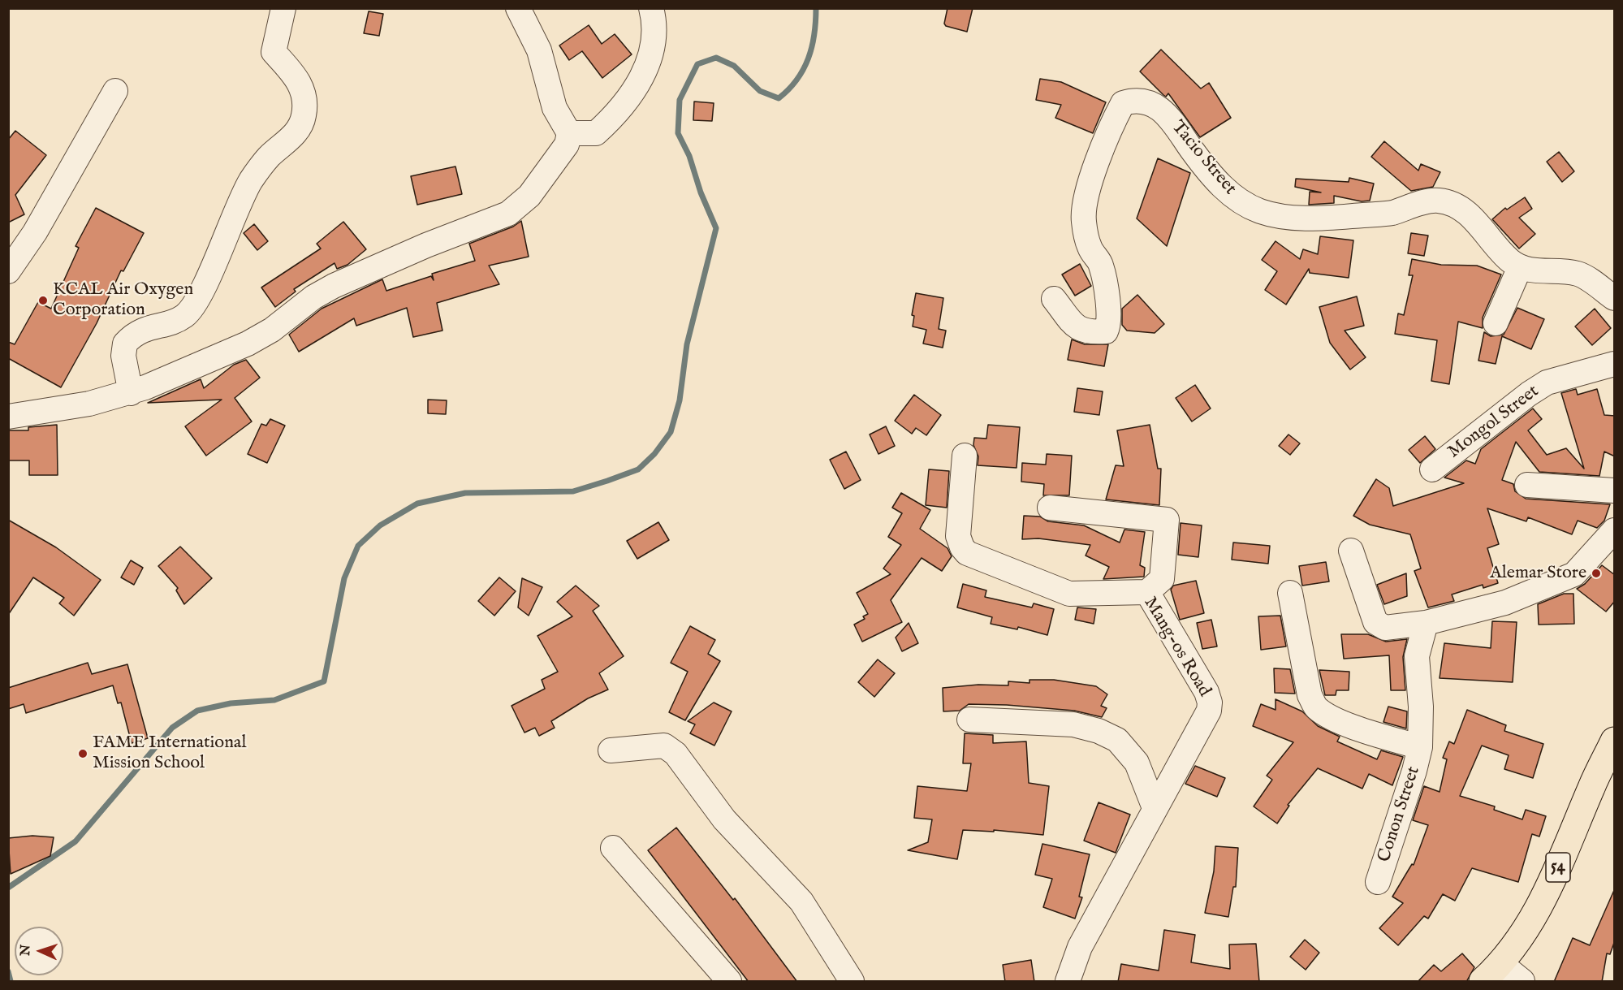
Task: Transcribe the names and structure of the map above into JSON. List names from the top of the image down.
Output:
{
  "streets": {
    "highway": ["54"],
    "street": [
      "Tacio Street",
      "Mongol Street",
      "Mang-os Road",
      "Conon Street"
    ]
  },
  "places": ["KCAL Air Oxygen Corporation", "Alemar Store", "FAME International Mission School"],
  "north": "left"
}
